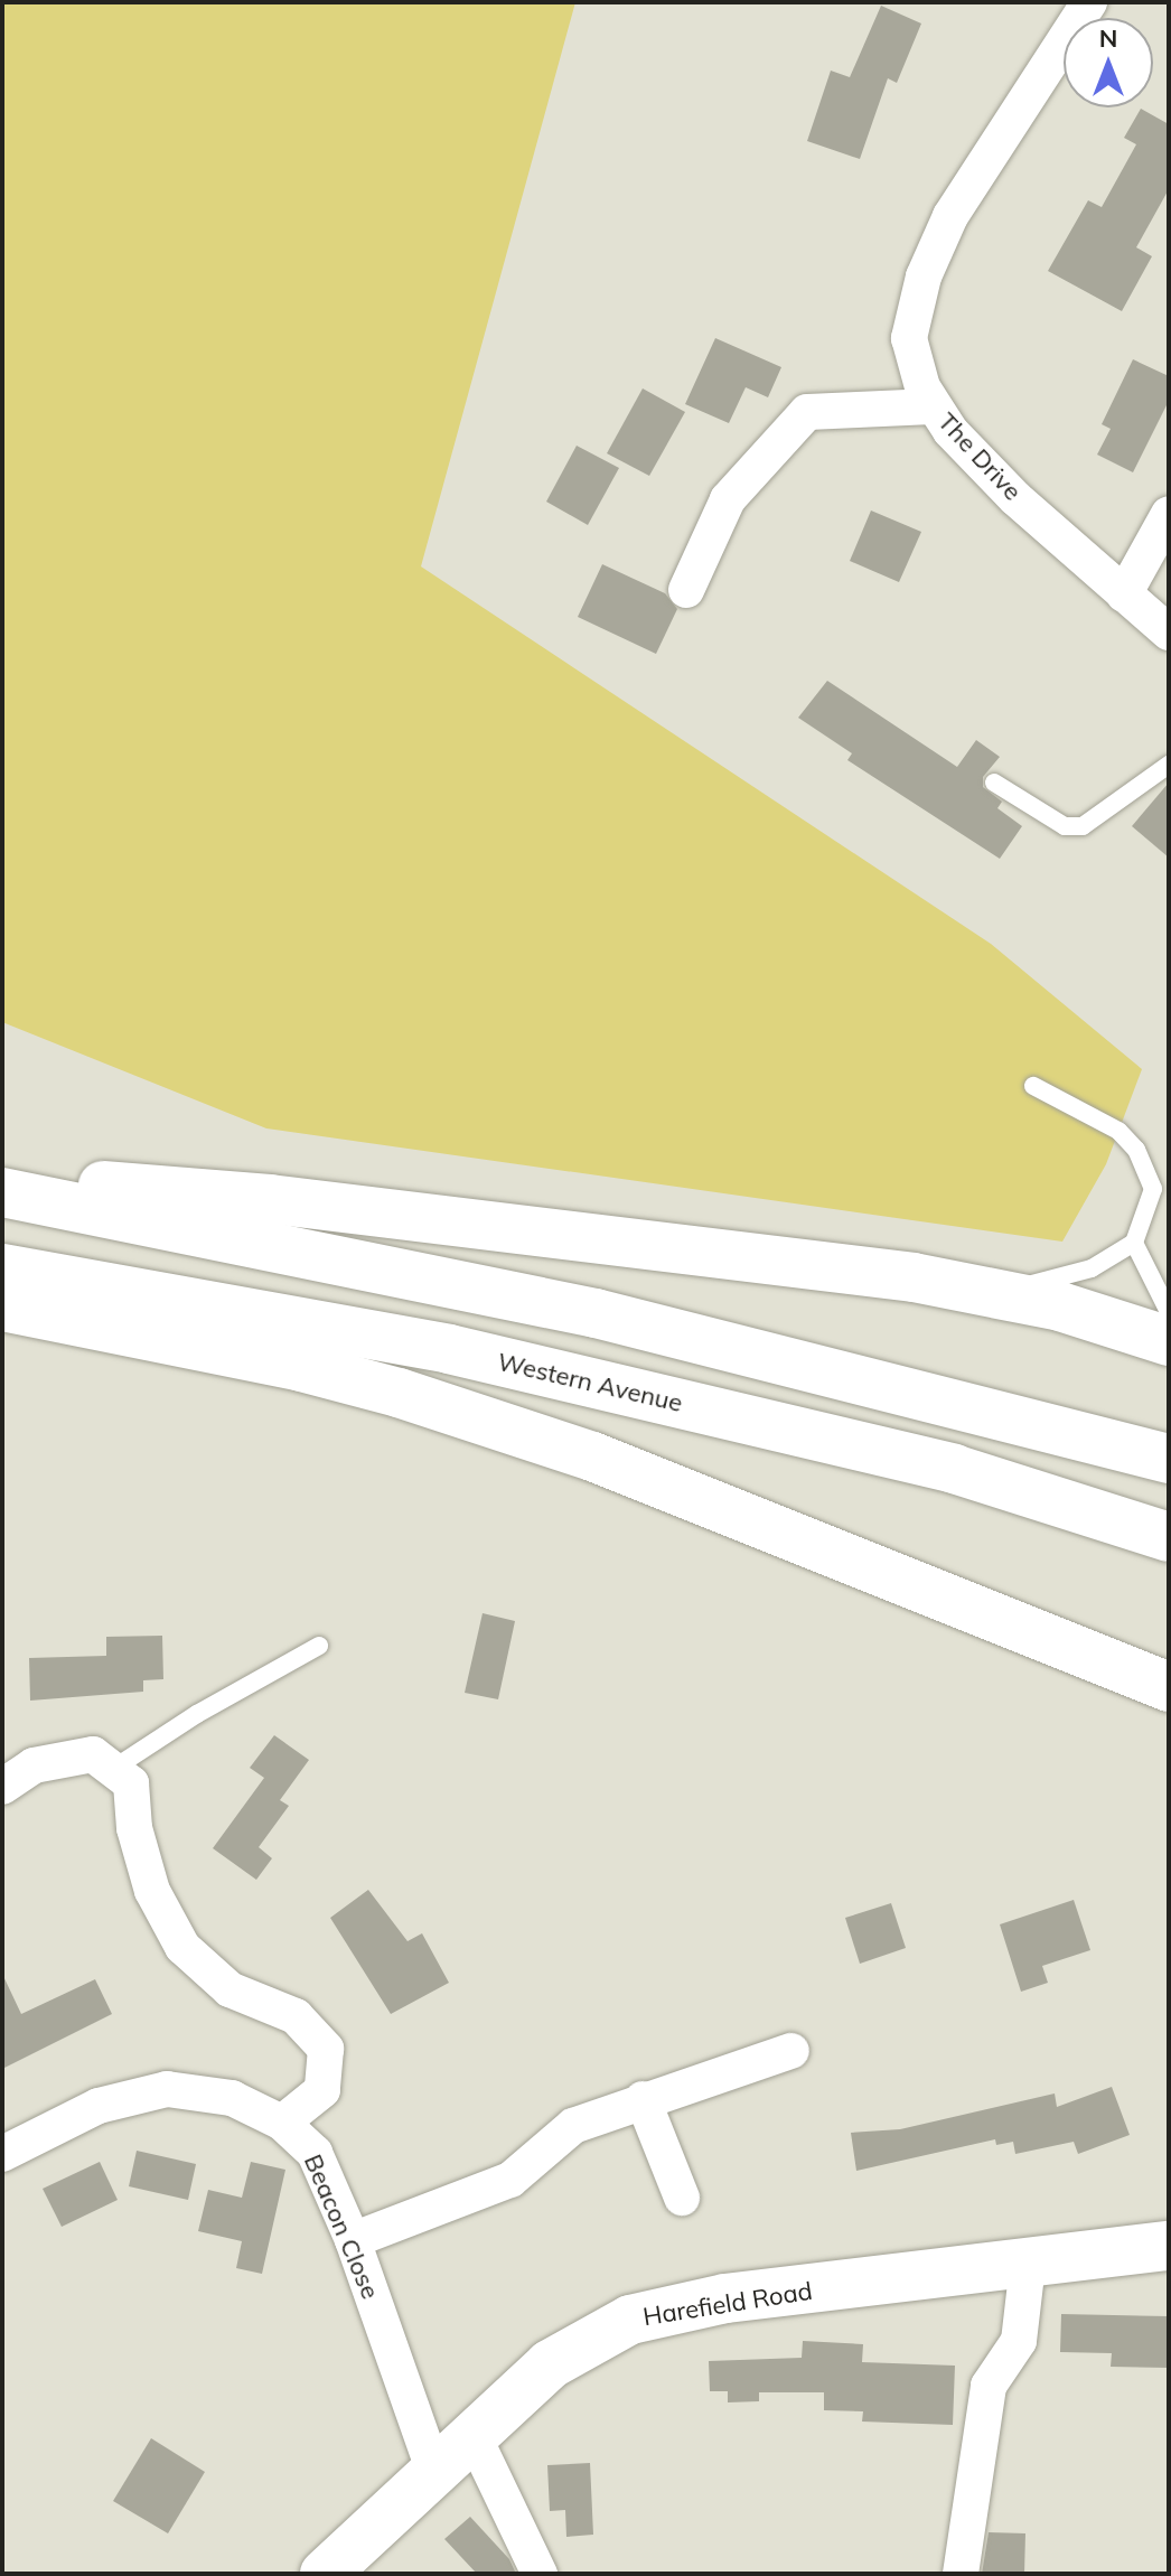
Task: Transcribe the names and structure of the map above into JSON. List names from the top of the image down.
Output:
{
  "streets": {
    "main road": ["Western Avenue", "Harefield Road"],
    "street": ["The Drive", "Beacon Close"]
  },
  "crossings": [
    ["Beacon Close", "Harefield Road"]
  ],
  "north": "top"
}
